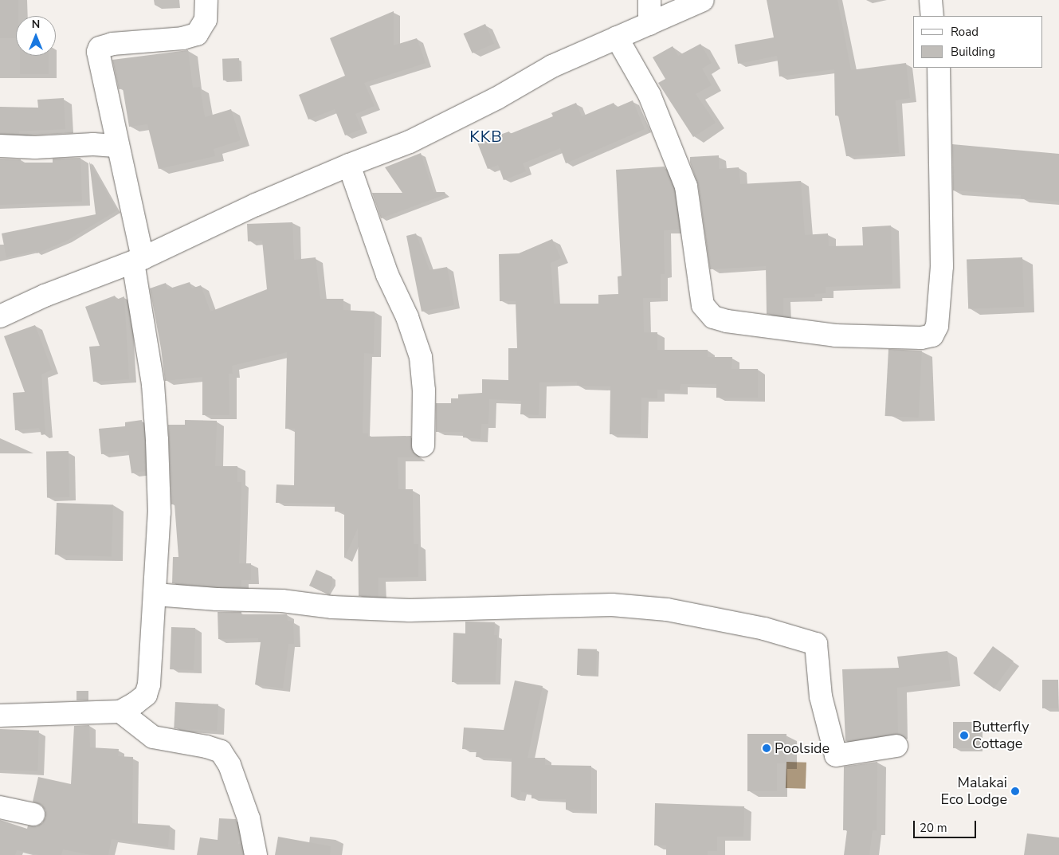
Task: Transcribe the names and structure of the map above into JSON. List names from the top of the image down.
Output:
{
  "districts": ["KKB"],
  "places": ["Butterfly Cottage", "Poolside", "Malakai Eco Lodge"],
  "legend": ["Road", "Building"],
  "scale_bar": "20 m",
  "north": "top"
}
